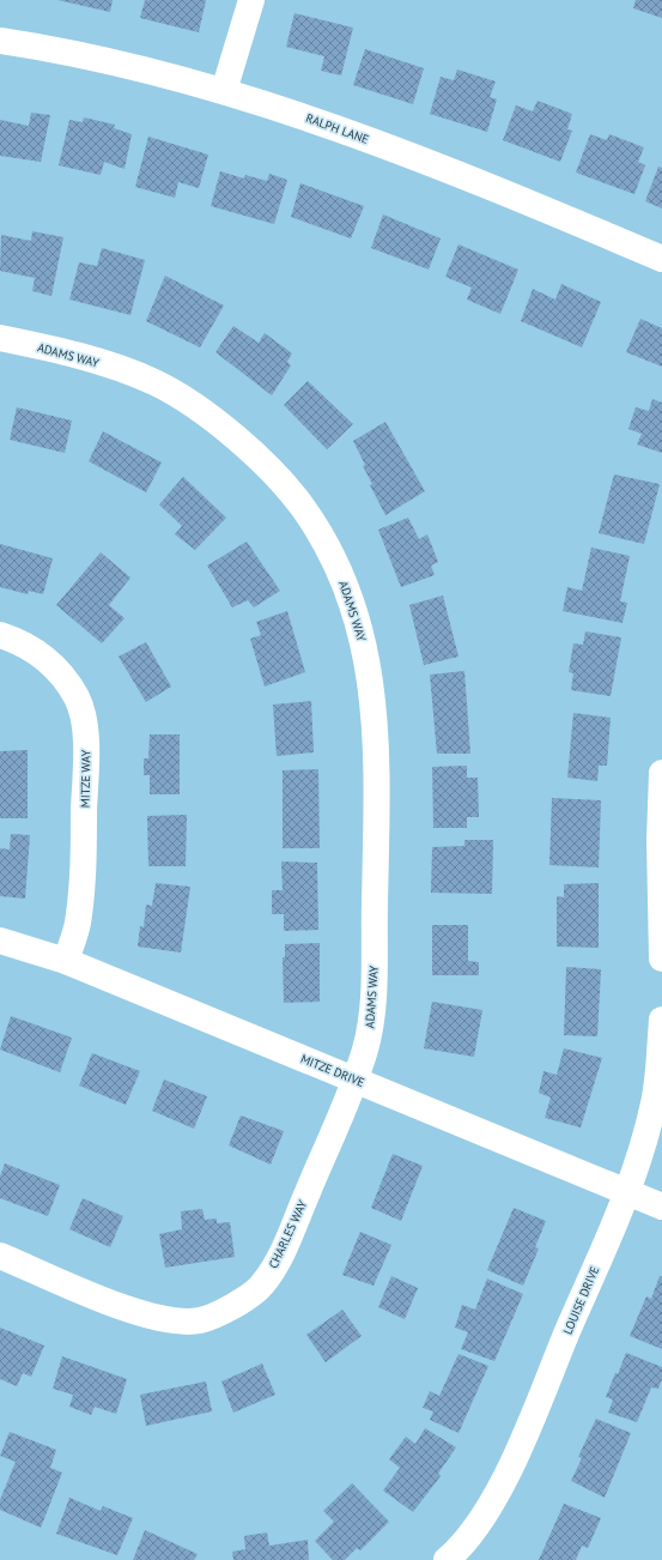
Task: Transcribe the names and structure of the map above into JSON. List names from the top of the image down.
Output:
{
  "streets": {
    "street": [
      "RALPH LANE",
      "ADAMS WAY",
      "MITZE WAY",
      "MITZE DRIVE",
      "CHARLES WAY",
      "LOUISE DRIVE"
    ]
  },
  "crossings": [
    ["ADAMS WAY", "MITZE DRIVE"],
    ["ADAMS WAY", "CHARLES WAY"],
    ["MITZE WAY", "MITZE DRIVE"],
    ["MITZE DRIVE", "CHARLES WAY"],
    ["MITZE DRIVE", "LOUISE DRIVE"]
  ]
}
